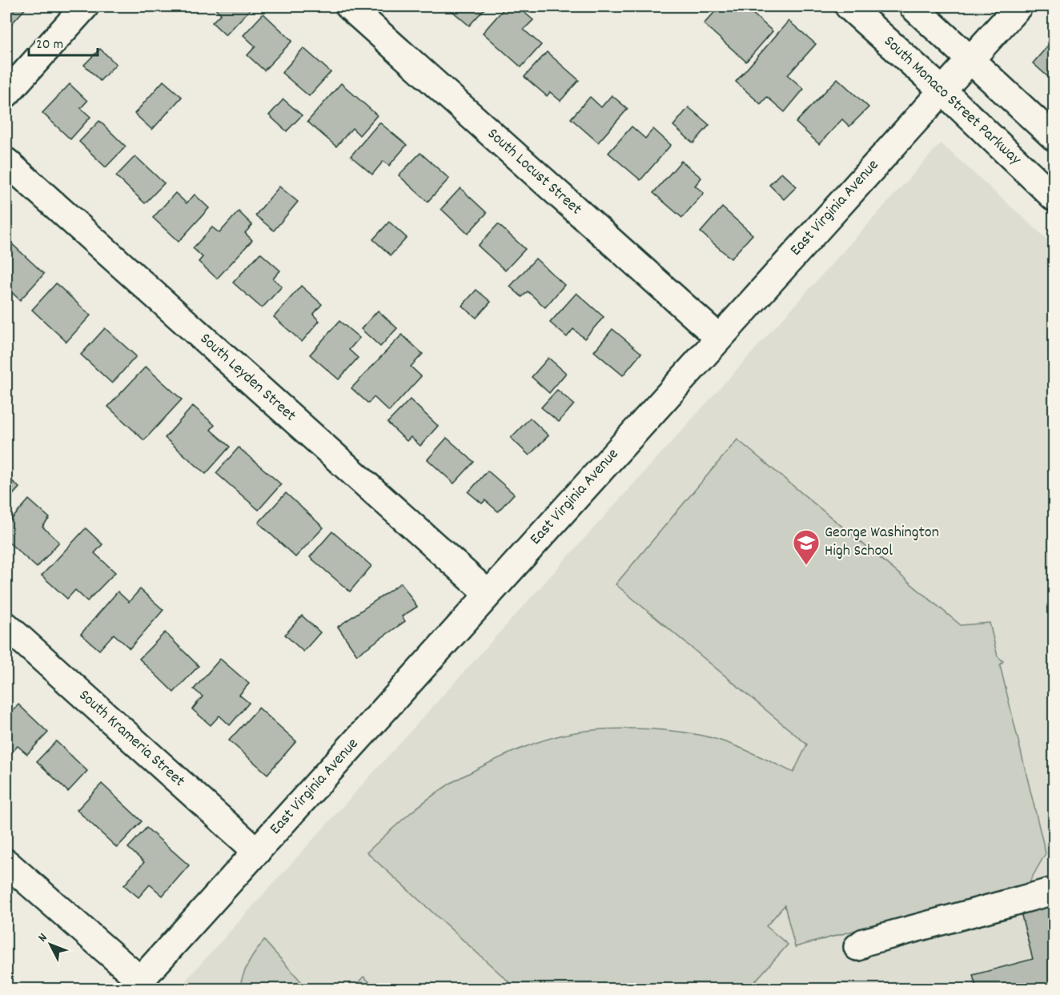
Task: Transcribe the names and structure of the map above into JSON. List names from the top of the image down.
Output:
{
  "streets": {
    "street": [
      "South Monaco Street Parkway",
      "South Locust Street",
      "East Virginia Avenue",
      "South Leyden Street",
      "South Krameria Street"
    ]
  },
  "crossings": [
    ["South Monaco Street Parkway", "East Virginia Avenue"],
    ["South Locust Street", "East Virginia Avenue"],
    ["East Virginia Avenue", "South Leyden Street"],
    ["East Virginia Avenue", "South Krameria Street"]
  ],
  "places": {
    "school or university": ["George Washington High School"]
  },
  "scale_bar": "20 m",
  "north": "top left"
}
